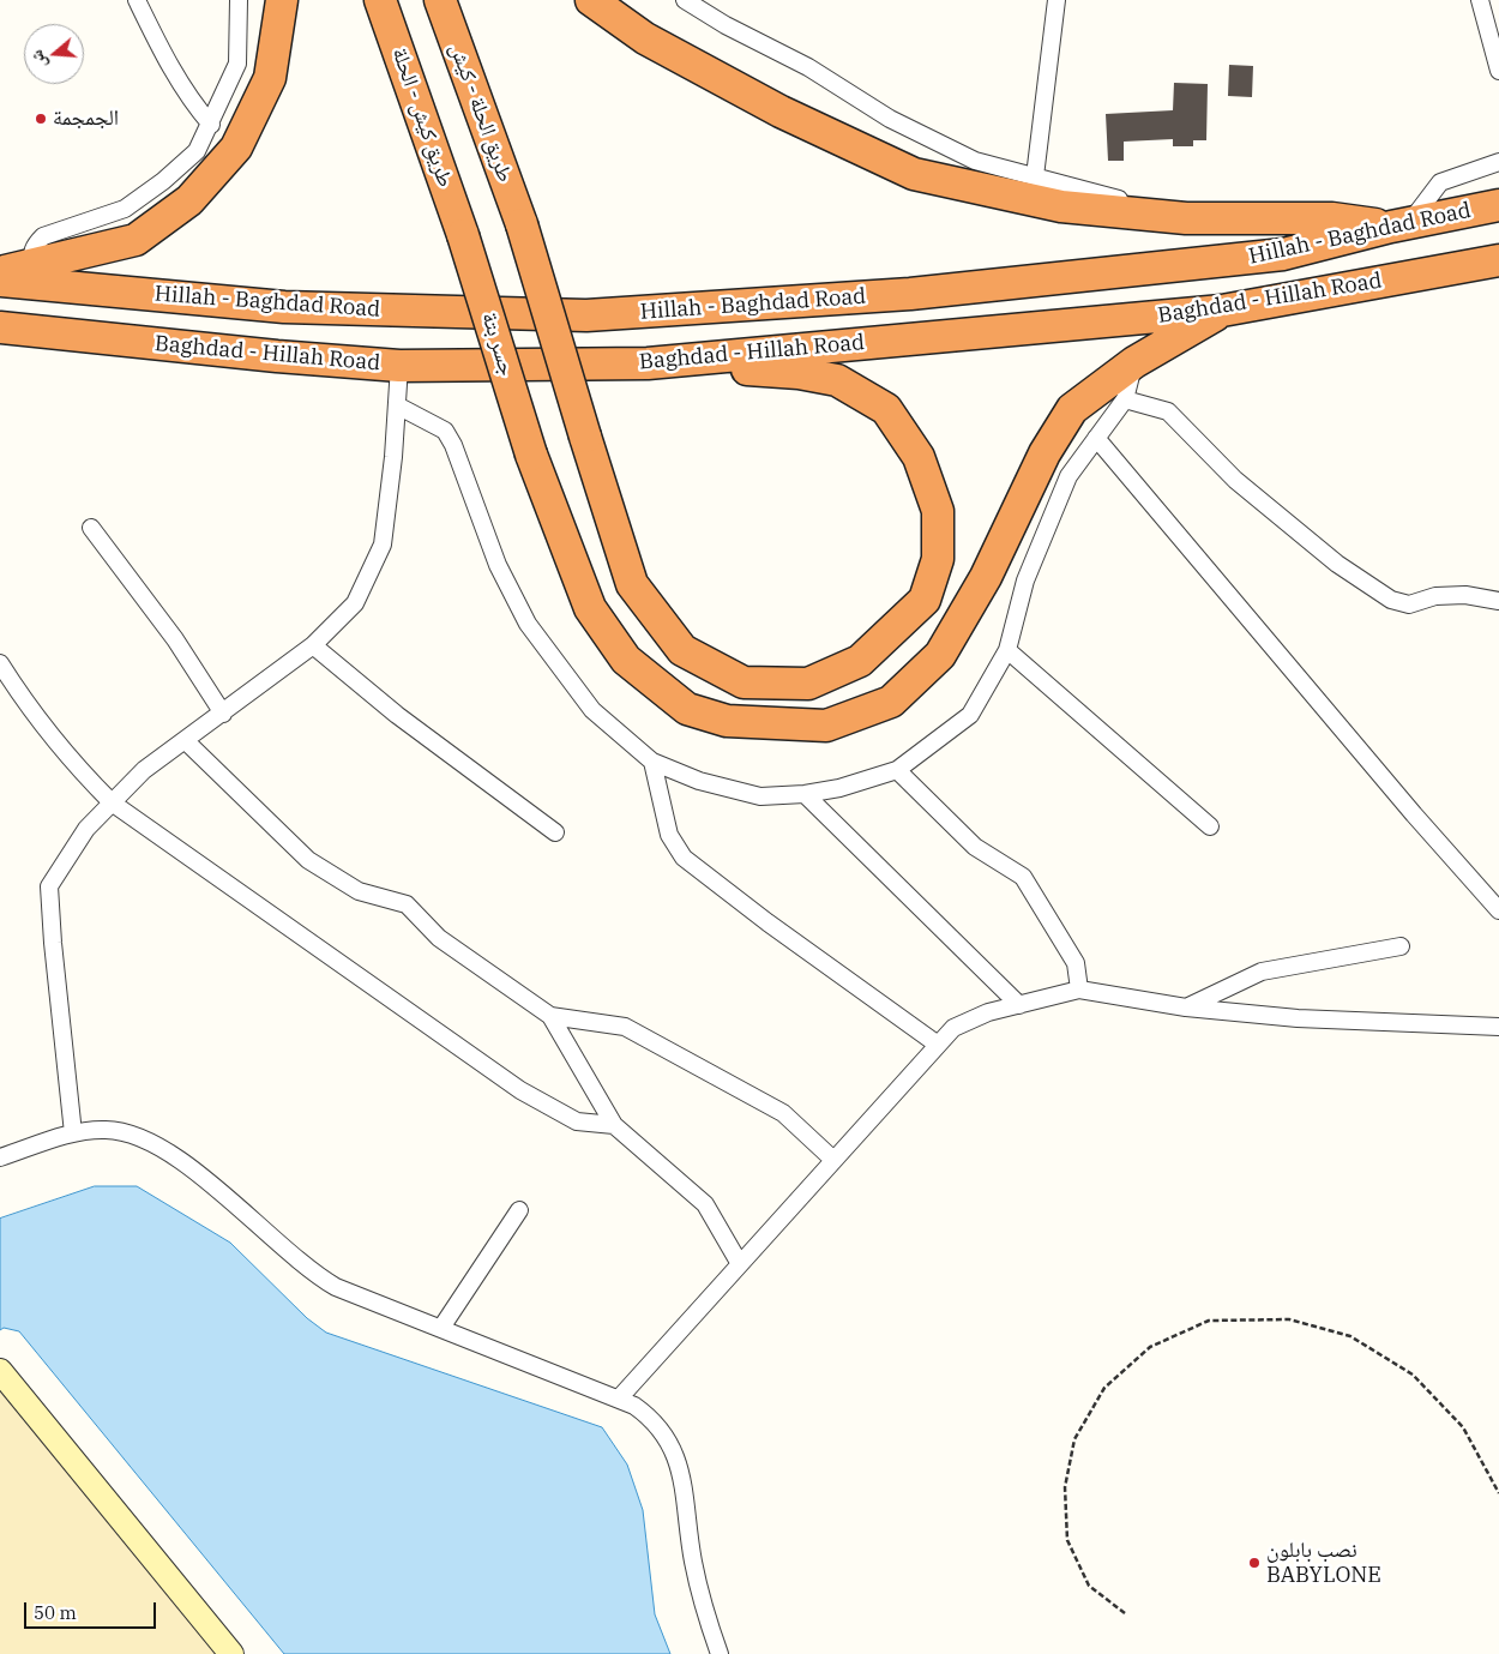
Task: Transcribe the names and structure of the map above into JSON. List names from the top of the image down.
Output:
{
  "streets": {
    "highway": [
      "طريق الحلة - كيش",
      "طريق كيش - الحلة",
      "Hillah - Baghdad Road",
      "Baghdad - Hillah Road",
      "جسر بتة"
    ]
  },
  "crossings": [
    ["طريق الحلة - كيش", "Baghdad - Hillah Road"],
    ["طريق كيش - الحلة", "جسر بتة"],
    ["Baghdad - Hillah Road", "جسر بتة"]
  ],
  "places": ["الجمجمة", "نصب بابلون BABYLONE"],
  "scale_bar": "50 m",
  "north": "left"
}
